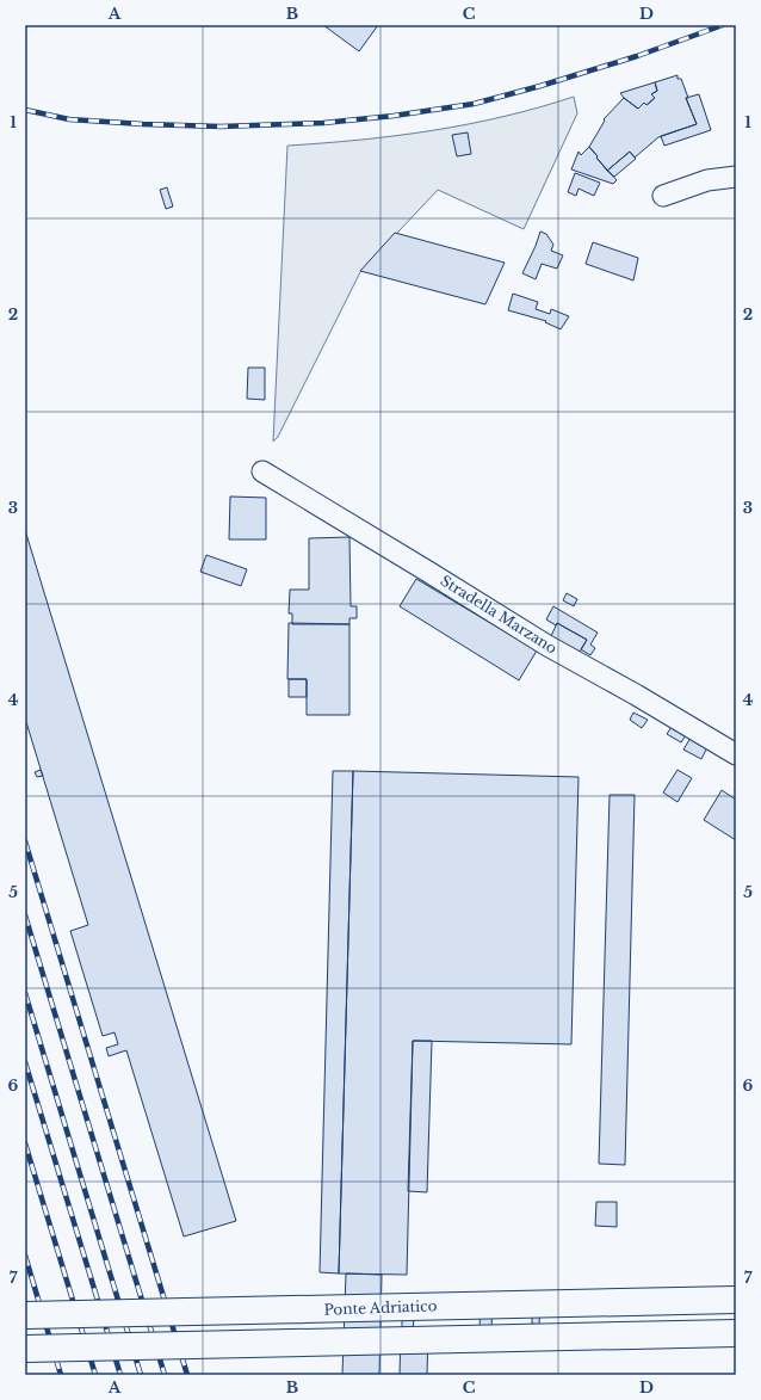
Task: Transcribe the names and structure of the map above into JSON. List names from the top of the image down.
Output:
{
  "streets": {
    "main road": ["Ponte Adriatico"],
    "street": ["Stradella Marzano"]
  },
  "grid": {
    "columns": [
      "A",
      "B",
      "C",
      "D"
    ],
    "rows": [
      "1",
      "2",
      "3",
      "4",
      "5",
      "6",
      "7"
    ]
  }
}
